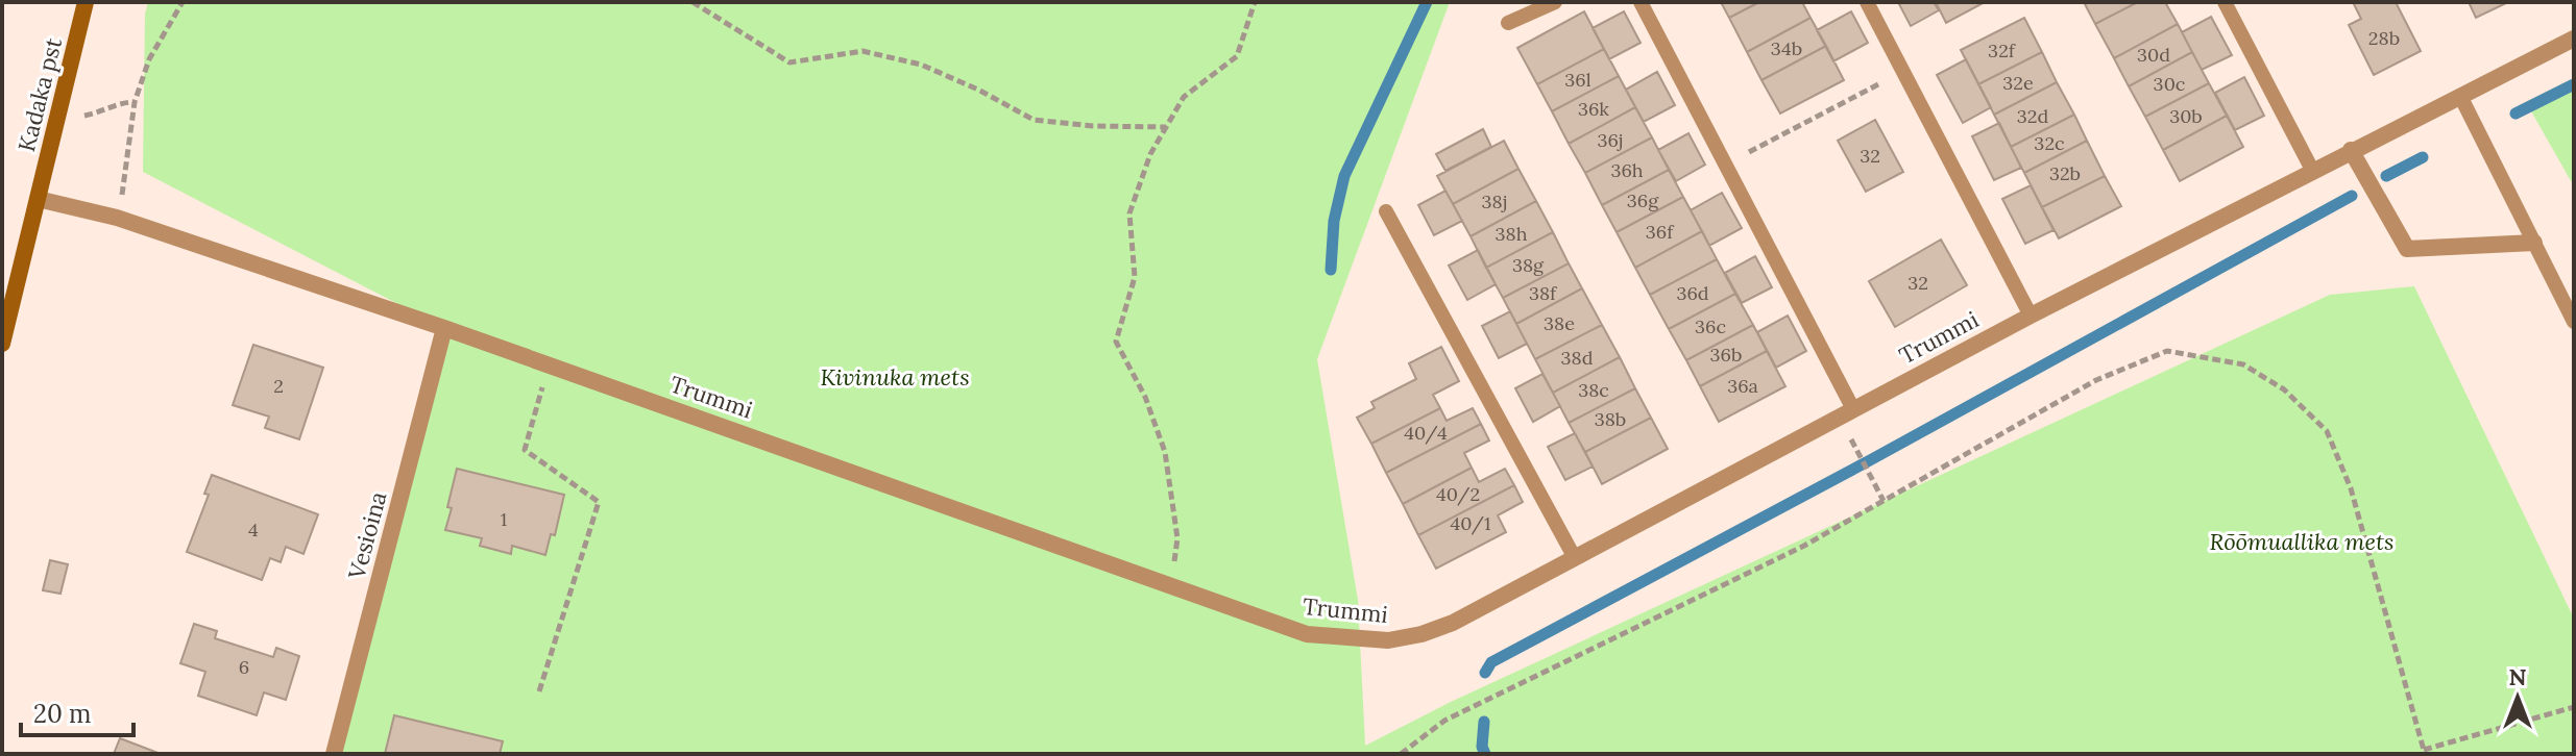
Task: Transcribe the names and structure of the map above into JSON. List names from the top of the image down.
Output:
{
  "streets": {
    "main road": ["Kadaka pst"],
    "street": ["Trummi", "Vesioina"]
  },
  "crossings": [
    ["Kadaka pst", "Trummi"],
    ["Trummi", "Vesioina"]
  ],
  "parks": ["Kivinuka mets", "Rõõmuallika mets"],
  "house_numbers": [
    "28b",
    "34b",
    "32f",
    "30d",
    "36l",
    "32e",
    "30c",
    "36k",
    "32d",
    "30b",
    "36j",
    "32c",
    "32",
    "36h",
    "32b",
    "36g",
    "38j",
    "36f",
    "38h",
    "38g",
    "32",
    "38f",
    "36d",
    "38e",
    "36c",
    "36b",
    "38d",
    "2",
    "36a",
    "38c",
    "38b",
    "40/4",
    "40/2",
    "1",
    "40/1",
    "4",
    "6"
  ],
  "scale_bar": "20 m",
  "north": "top"
}
